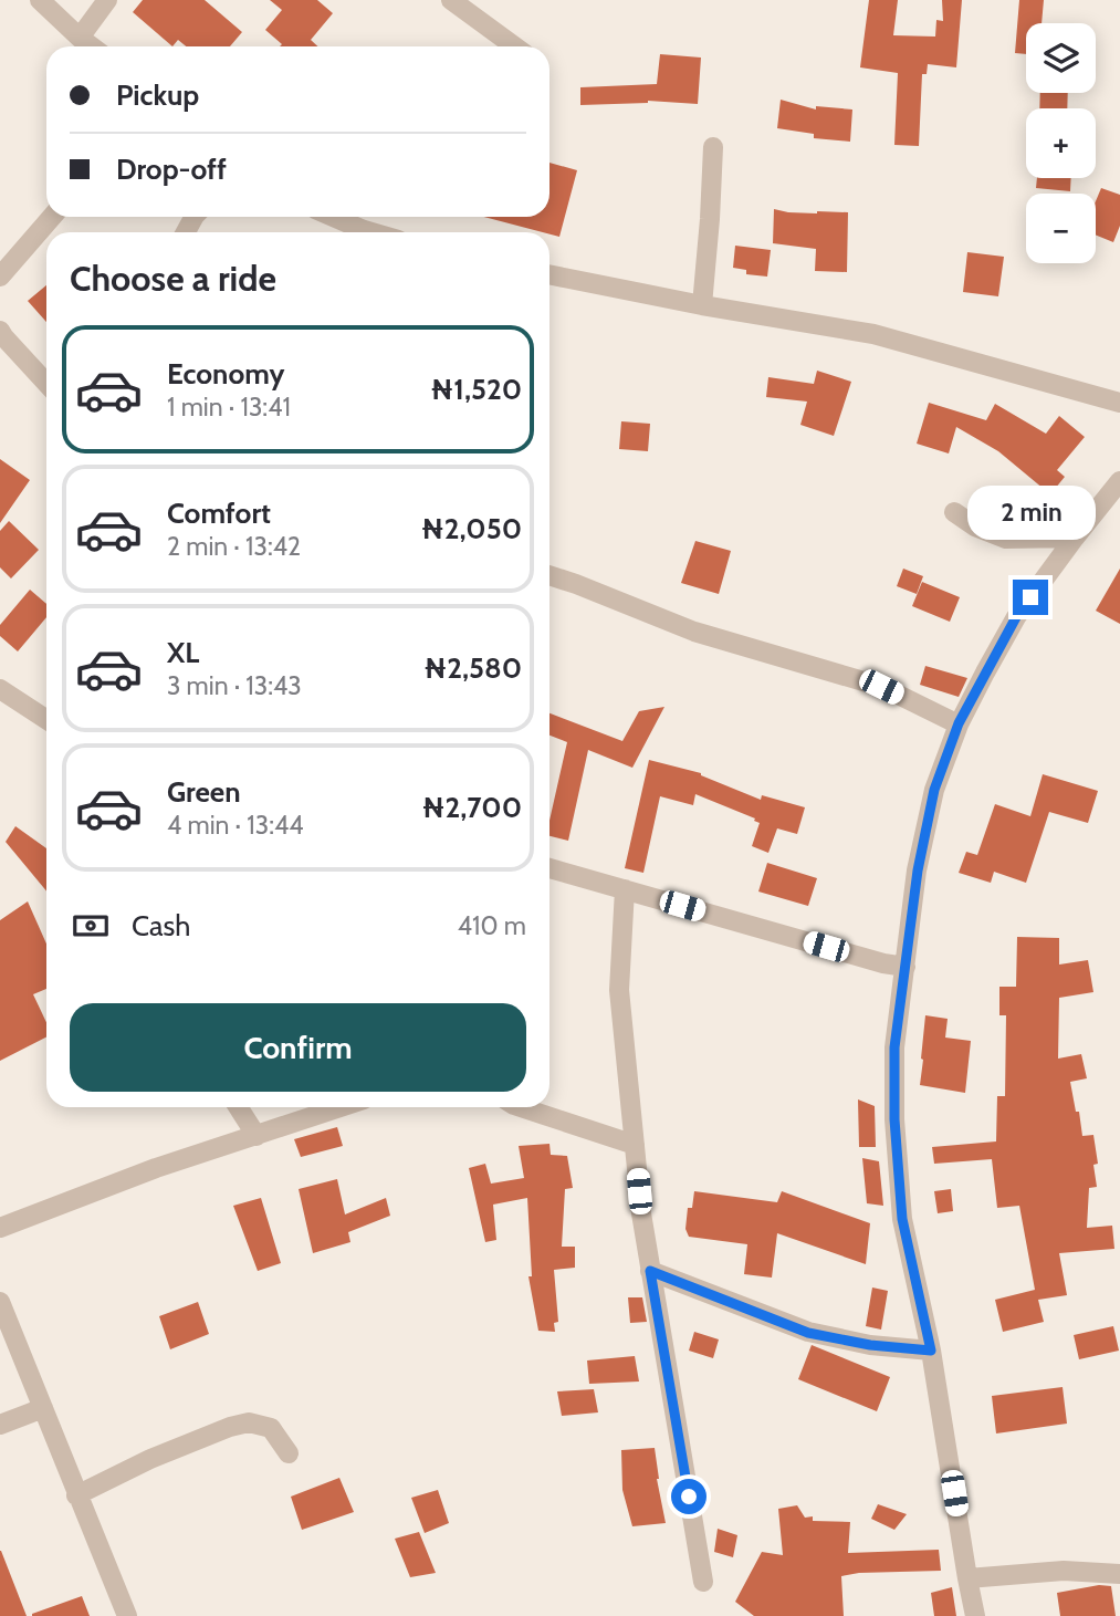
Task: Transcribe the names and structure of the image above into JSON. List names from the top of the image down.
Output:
{
  "page": {
    "map_buttons": ["+", "−"],
    "banner": ["Pickup", "Drop-off"],
    "heading": "Choose a ride",
    "list": [
      {
        "name": "Economy",
        "note": "1 min · 13:41",
        "value": "₦1,520"
      },
      {
        "name": "Comfort",
        "note": "2 min · 13:42",
        "value": "₦2,050"
      },
      {
        "name": "XL",
        "note": "3 min · 13:43",
        "value": "₦2,580"
      },
      {
        "name": "Green",
        "note": "4 min · 13:44",
        "value": "₦2,700"
      }
    ],
    "bubble": "2 min",
    "pay": ["Cash", "410 m"],
    "buttons": "Confirm"
  }
}
